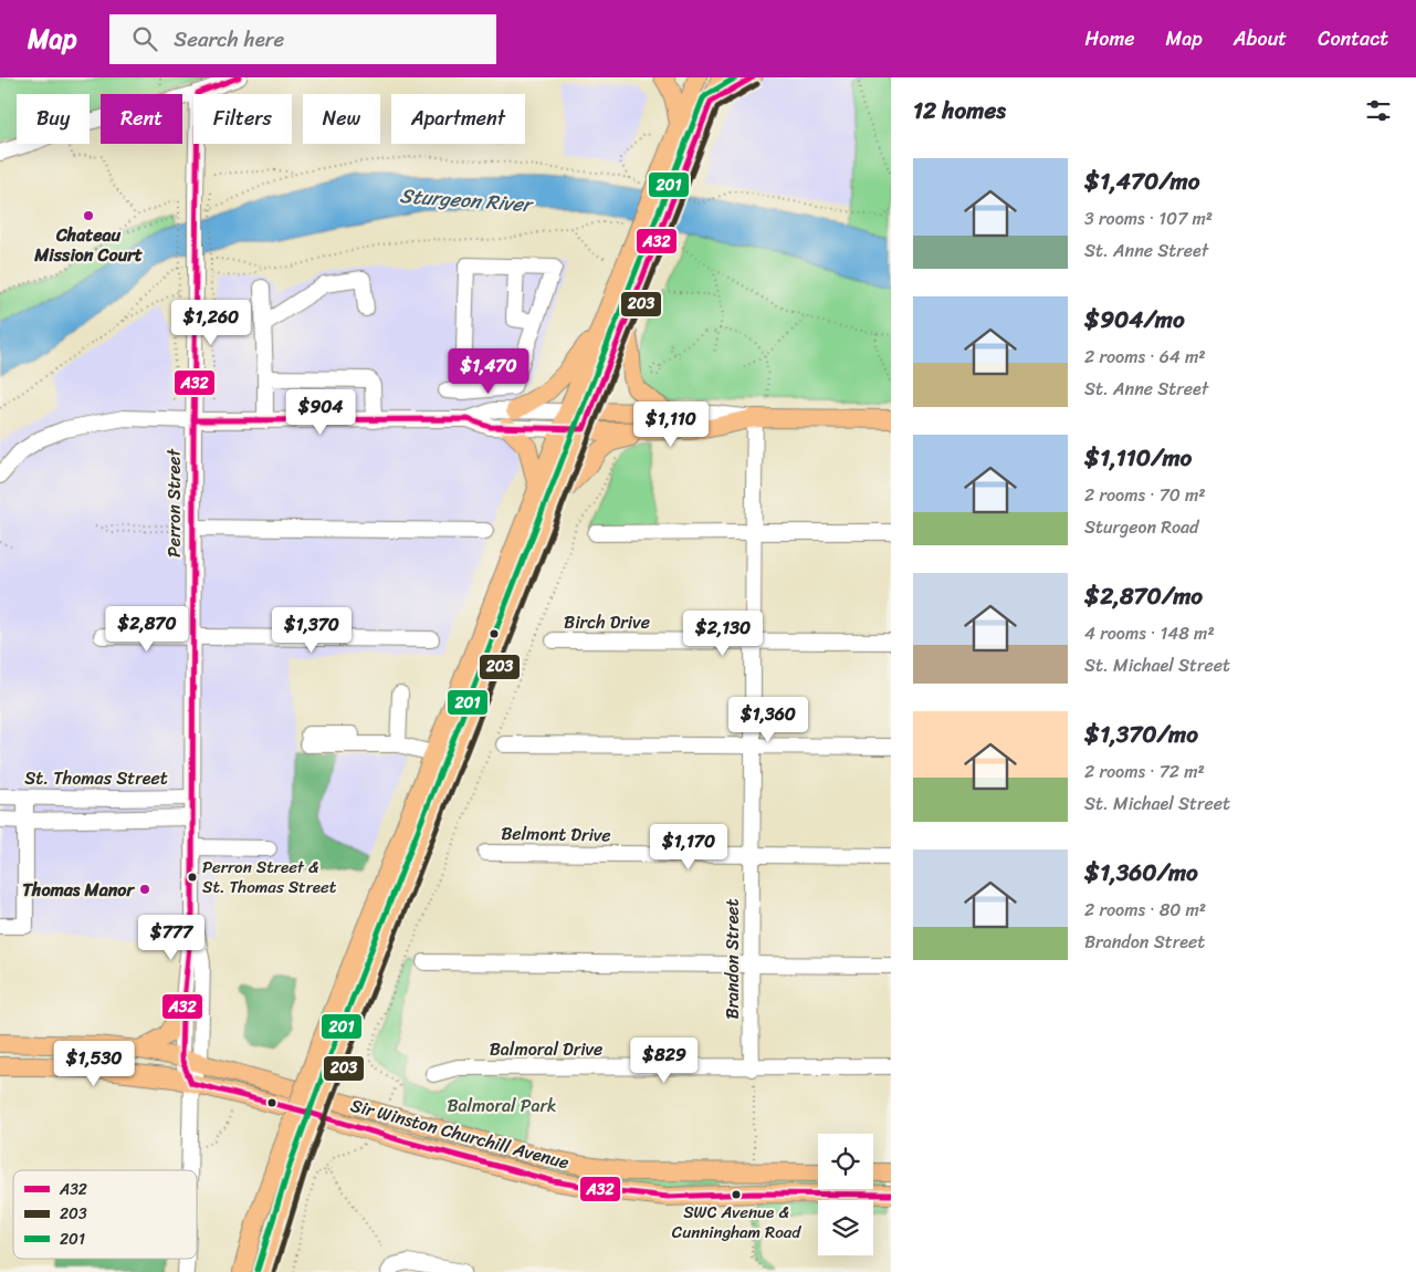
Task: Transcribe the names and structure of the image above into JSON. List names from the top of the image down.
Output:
{
  "streets": {
    "main road": ["Sir Winston Churchill Avenue"],
    "street": [
      "Perron Street",
      "Birch Drive",
      "St. Thomas Street",
      "Belmont Drive",
      "Brandon Street",
      "Balmoral Drive"
    ]
  },
  "crossings": [
    ["Perron Street", "St. Thomas Street"],
    ["Perron Street", "Sir Winston Churchill Avenue"],
    ["Birch Drive", "Brandon Street"],
    ["Belmont Drive", "Brandon Street"],
    ["Brandon Street", "Balmoral Drive"]
  ],
  "water": ["Sturgeon River"],
  "parks": ["Balmoral Park"],
  "places": [
    "Chateau Mission Court",
    "Perron Street & St. Thomas Street",
    "Thomas Manor",
    "SWC Avenue & Cunningham Road"
  ],
  "lines": ["transit line A32", "transit line 201", "transit line 203"],
  "legend": ["A32", "203", "201"],
  "page": {
    "header": "Map",
    "search": "Search here",
    "nav": [
      "Home",
      "Map",
      "About",
      "Contact"
    ],
    "heading": "12 homes",
    "chip": [
      "Buy",
      "Rent",
      "Filters",
      "New",
      "Apartment"
    ],
    "list": [
      {
        "name": "$1,470/mo",
        "note": "3 rooms · 107 m² · St. Anne Street"
      },
      {
        "name": "$904/mo",
        "note": "2 rooms · 64 m² · St. Anne Street"
      },
      {
        "name": "$1,110/mo",
        "note": "2 rooms · 70 m² · Sturgeon Road"
      },
      {
        "name": "$2,870/mo",
        "note": "4 rooms · 148 m² · St. Michael Street"
      },
      {
        "name": "$1,370/mo",
        "note": "2 rooms · 72 m² · St. Michael Street"
      },
      {
        "name": "$1,360/mo",
        "note": "2 rooms · 80 m² · Brandon Street"
      }
    ],
    "price": [
      "$1,260",
      "$1,470",
      "$904",
      "$1,110",
      "$2,870",
      "$1,370",
      "$2,130",
      "$1,360",
      "$1,170",
      "$777",
      "$829",
      "$1,530"
    ]
  }
}
